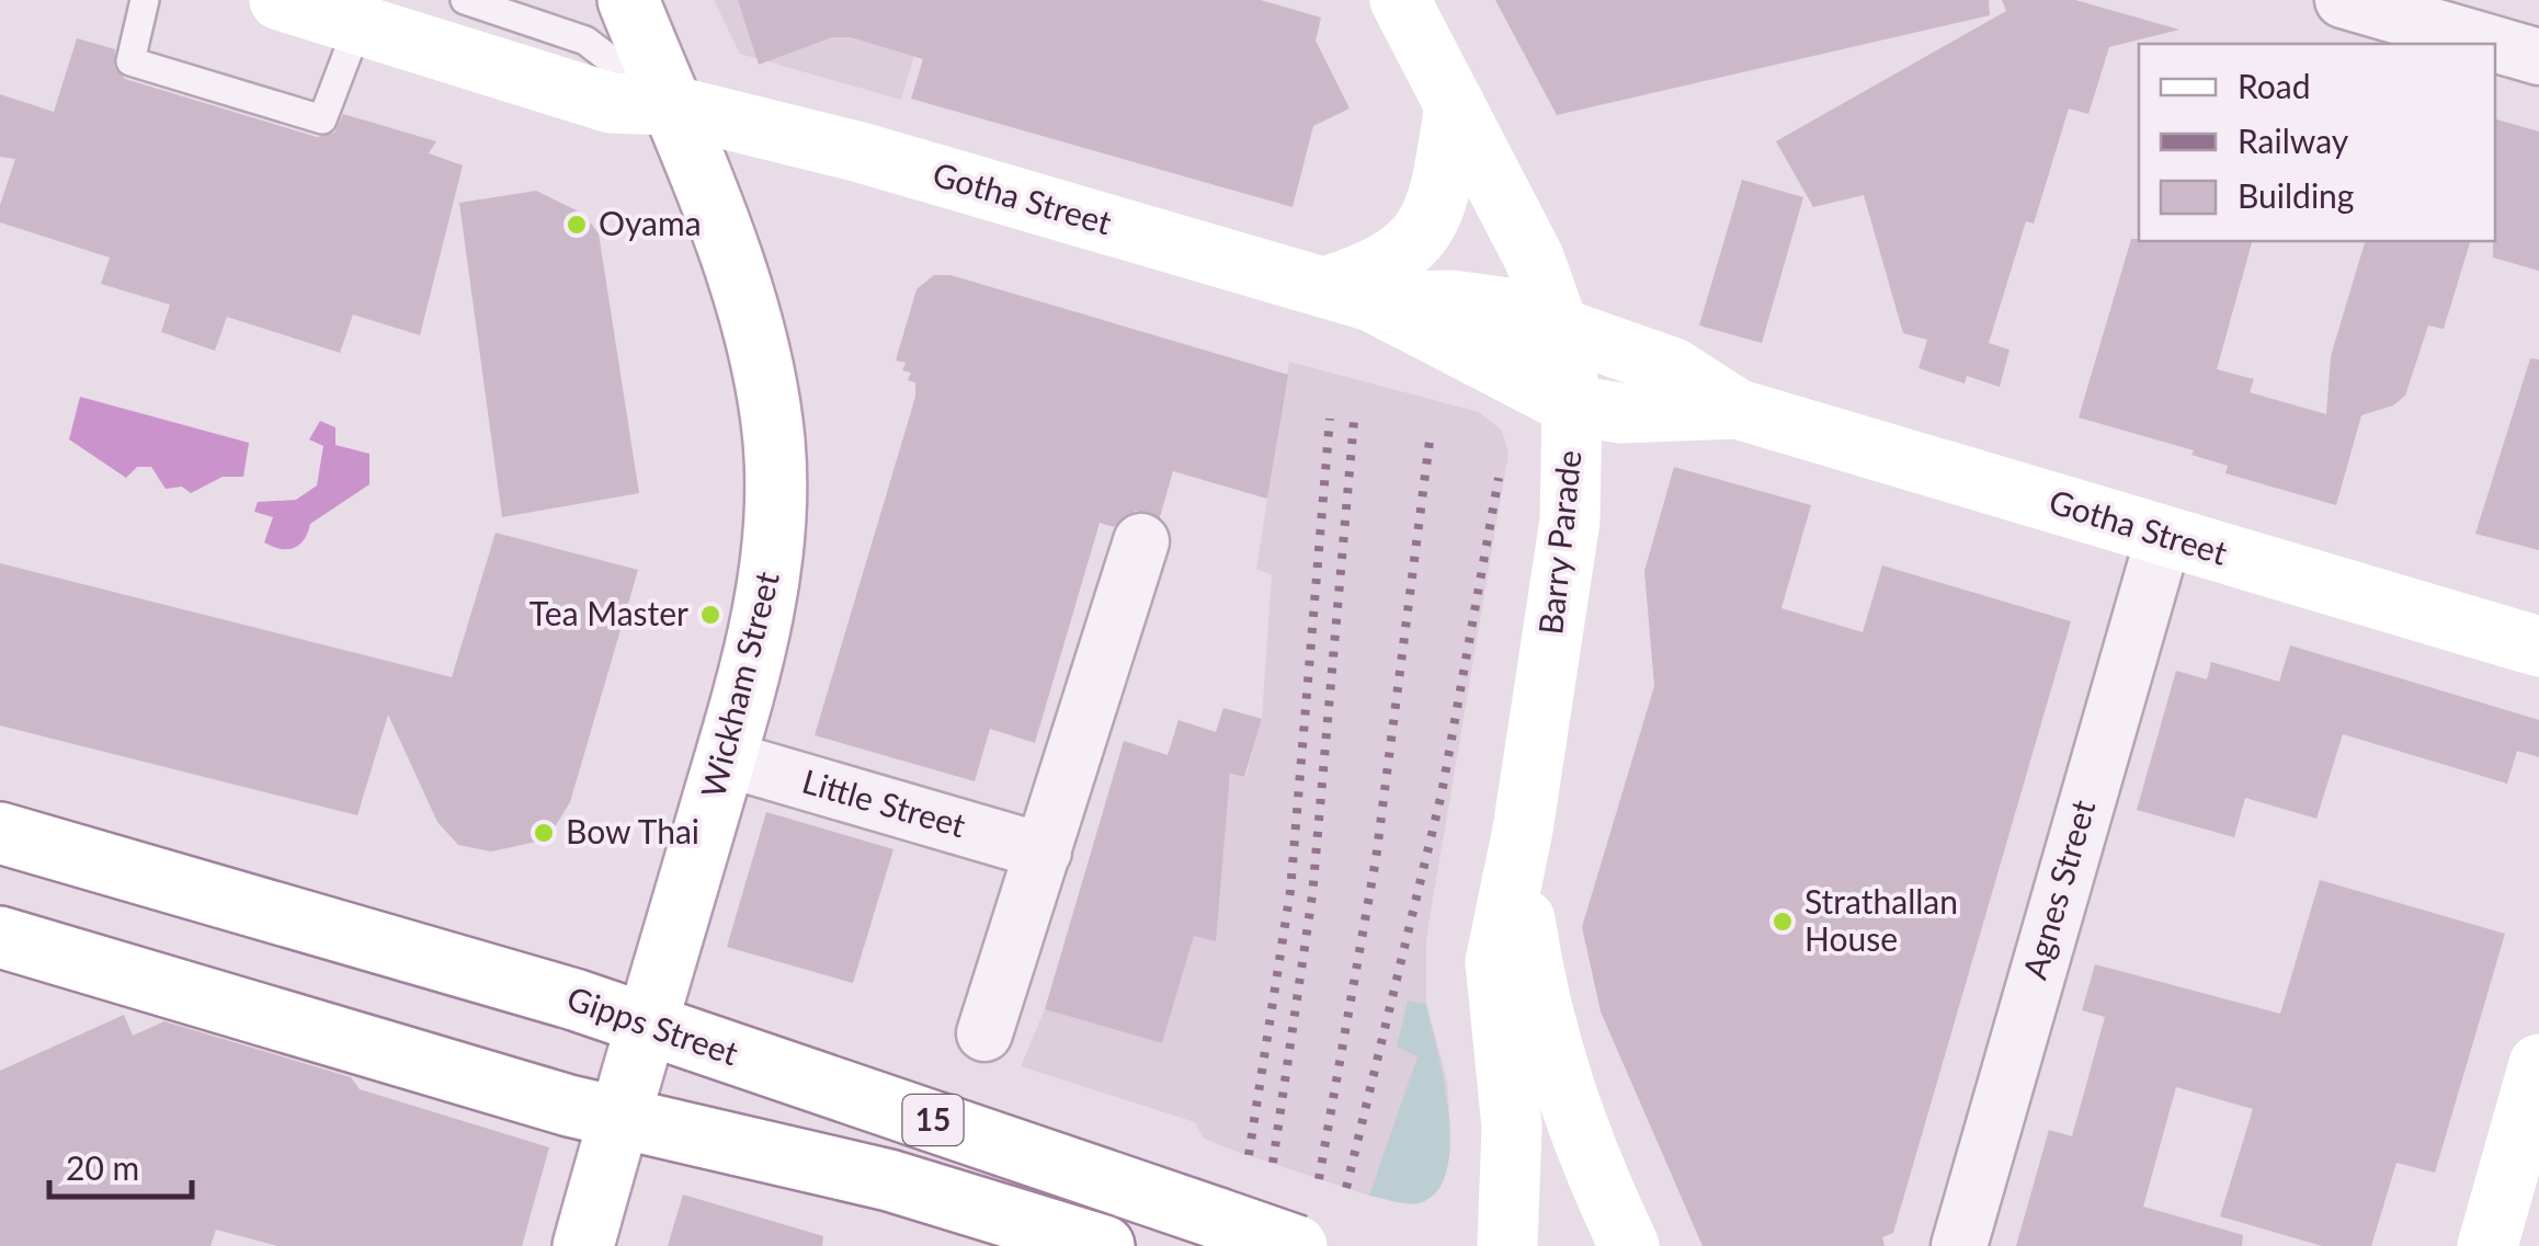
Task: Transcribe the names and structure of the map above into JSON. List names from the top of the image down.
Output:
{
  "streets": {
    "main road": [
      "Gotha Street",
      "Barry Parade",
      "Wickham Street",
      "Gipps Street",
      "15"
    ],
    "street": ["Little Street", "Agnes Street"]
  },
  "crossings": [
    ["Gotha Street", "Barry Parade"],
    ["Gotha Street", "Wickham Street"],
    ["Gotha Street", "Agnes Street"],
    ["Wickham Street", "Little Street"],
    ["Wickham Street", "Gipps Street"],
    ["Wickham Street", "15"]
  ],
  "places": [
    "Oyama",
    "Tea Master",
    "Bow Thai",
    "Strathallan House"
  ],
  "legend": ["Road", "Railway", "Building"],
  "scale_bar": "20 m"
}
